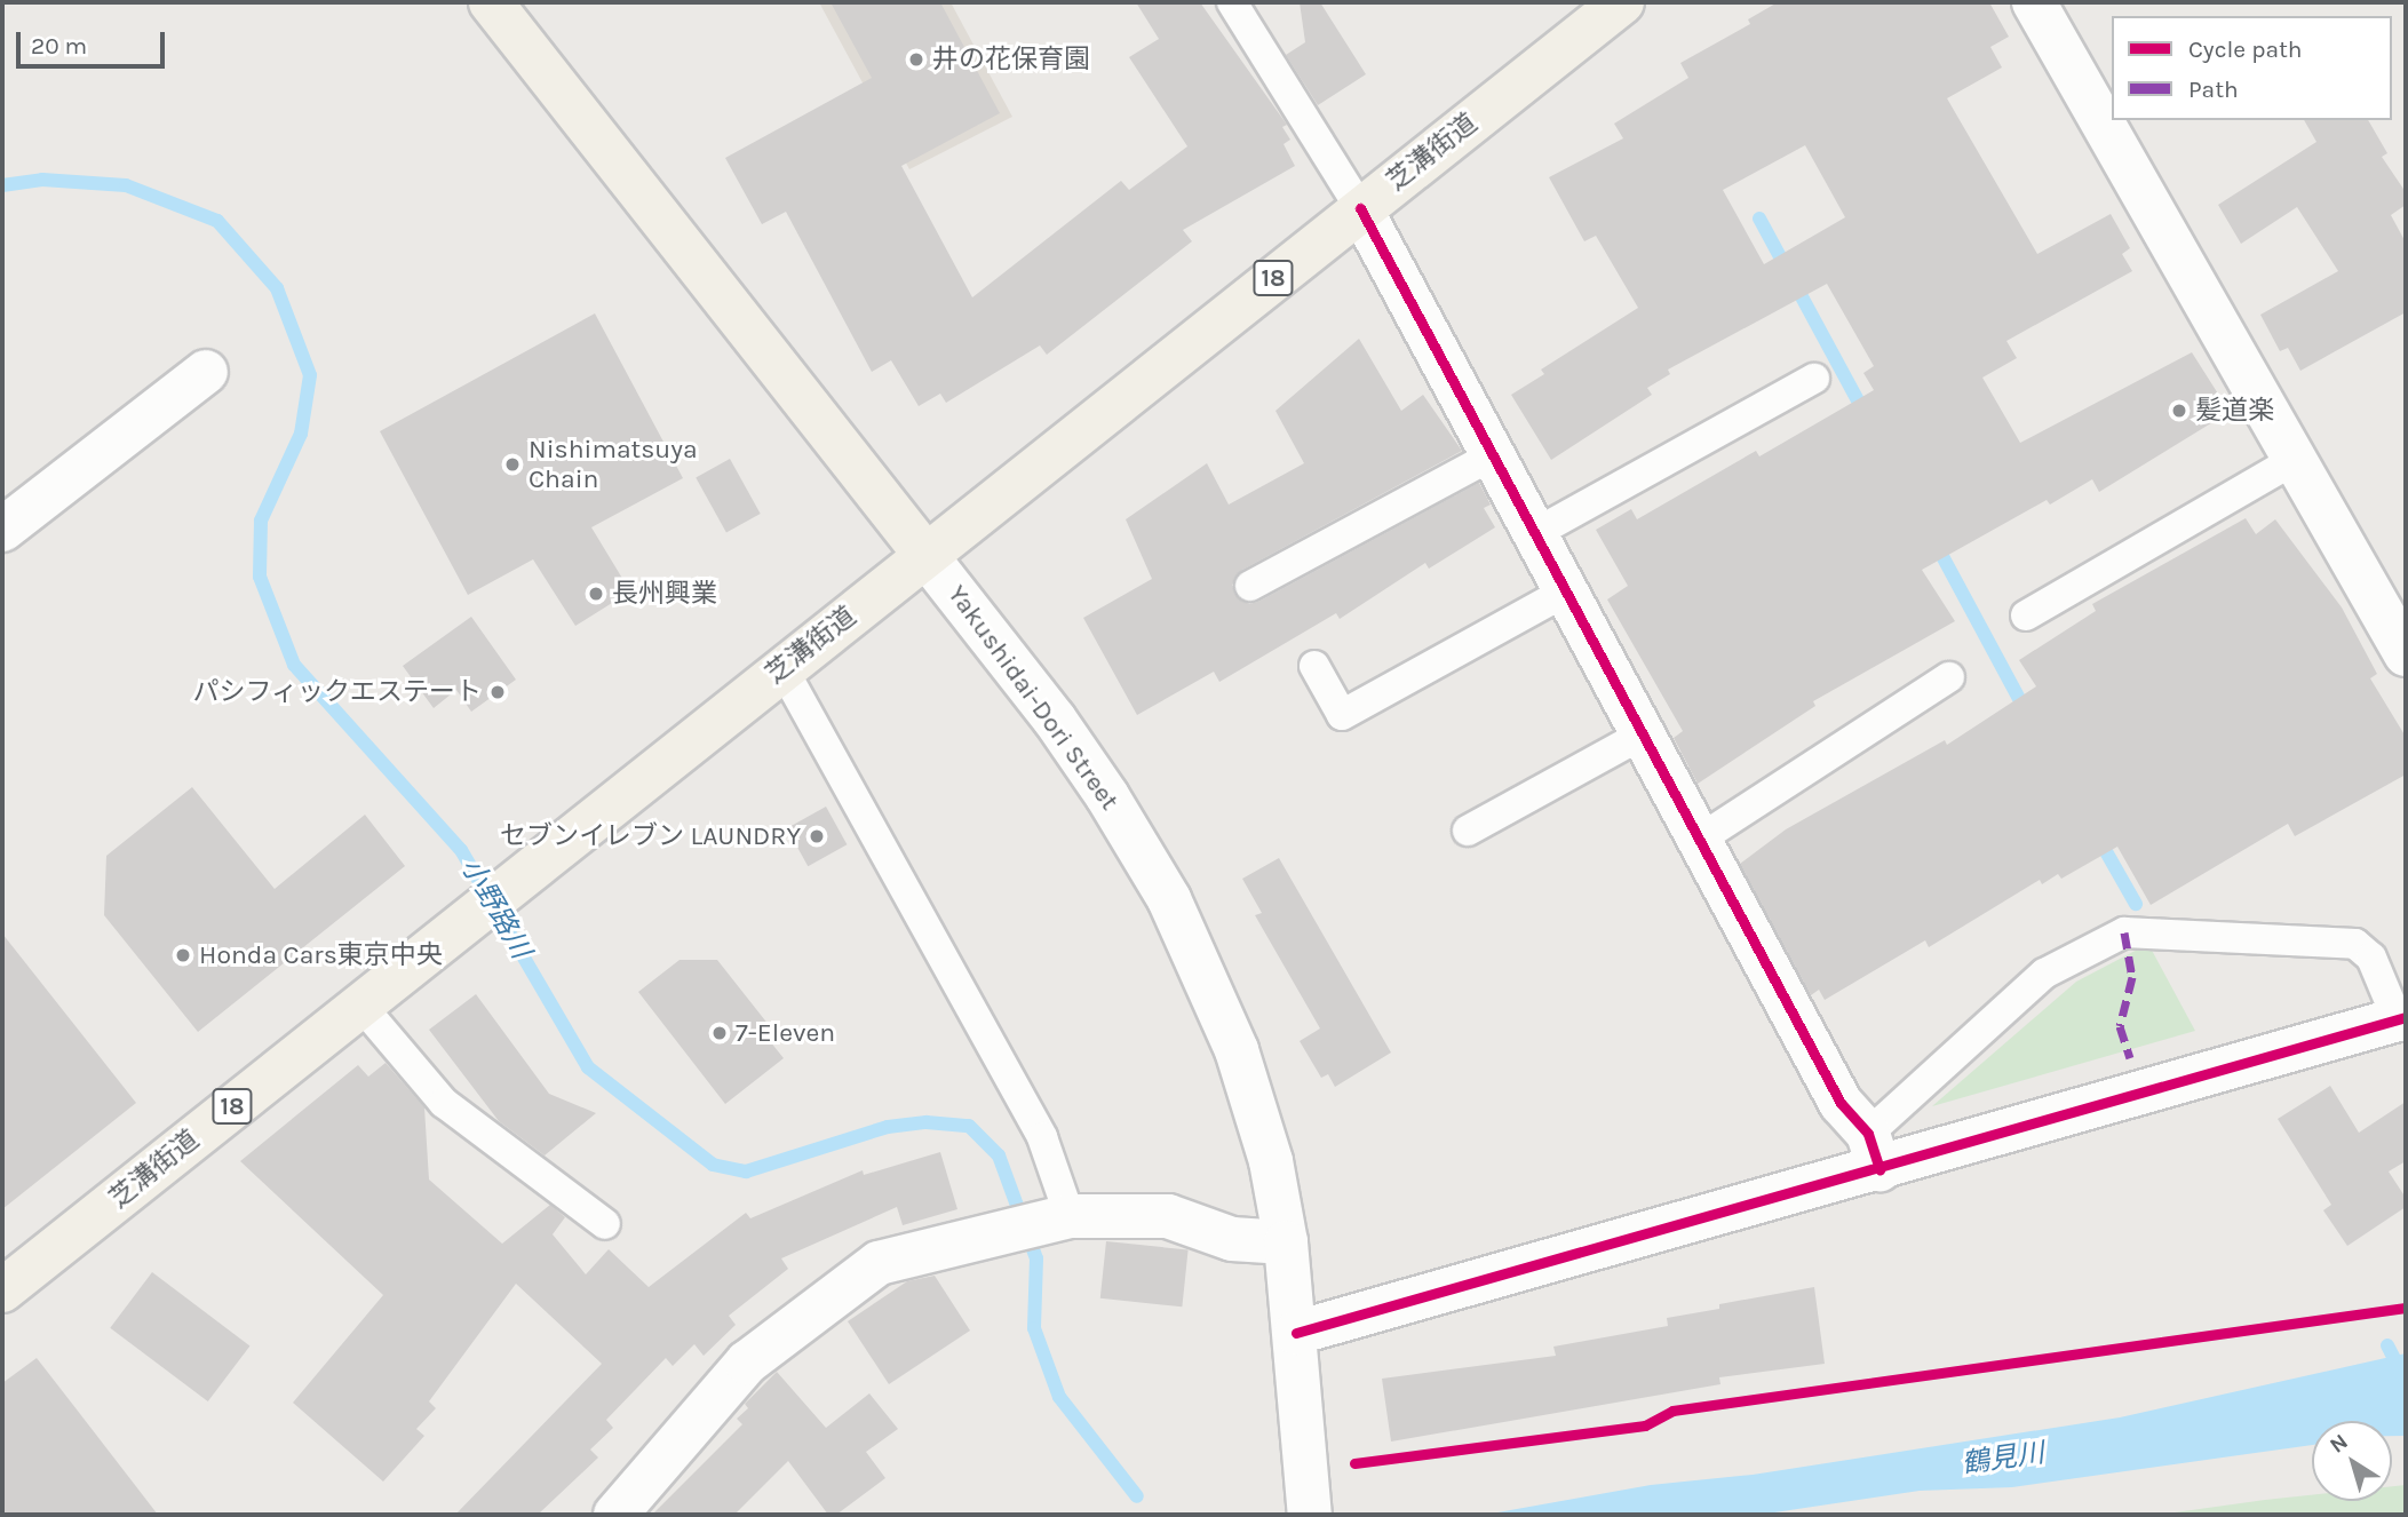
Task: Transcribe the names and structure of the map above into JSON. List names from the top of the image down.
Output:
{
  "streets": {
    "main road": ["芝溝街道", "18"],
    "street": ["Yakushidai-Dori Street"]
  },
  "crossings": [
    ["芝溝街道", "Yakushidai-Dori Street"]
  ],
  "water": ["小野路川", "鶴見川"],
  "places": [
    "井の花保育園",
    "髪道楽",
    "Nishimatsuya Chain",
    "長州興業",
    "パシフィックエステート",
    "セブンイレブン LAUNDRY",
    "Honda Cars東京中央",
    "7-Eleven"
  ],
  "legend": ["Cycle path", "Path"],
  "scale_bar": "20 m",
  "north": "top left"
}
